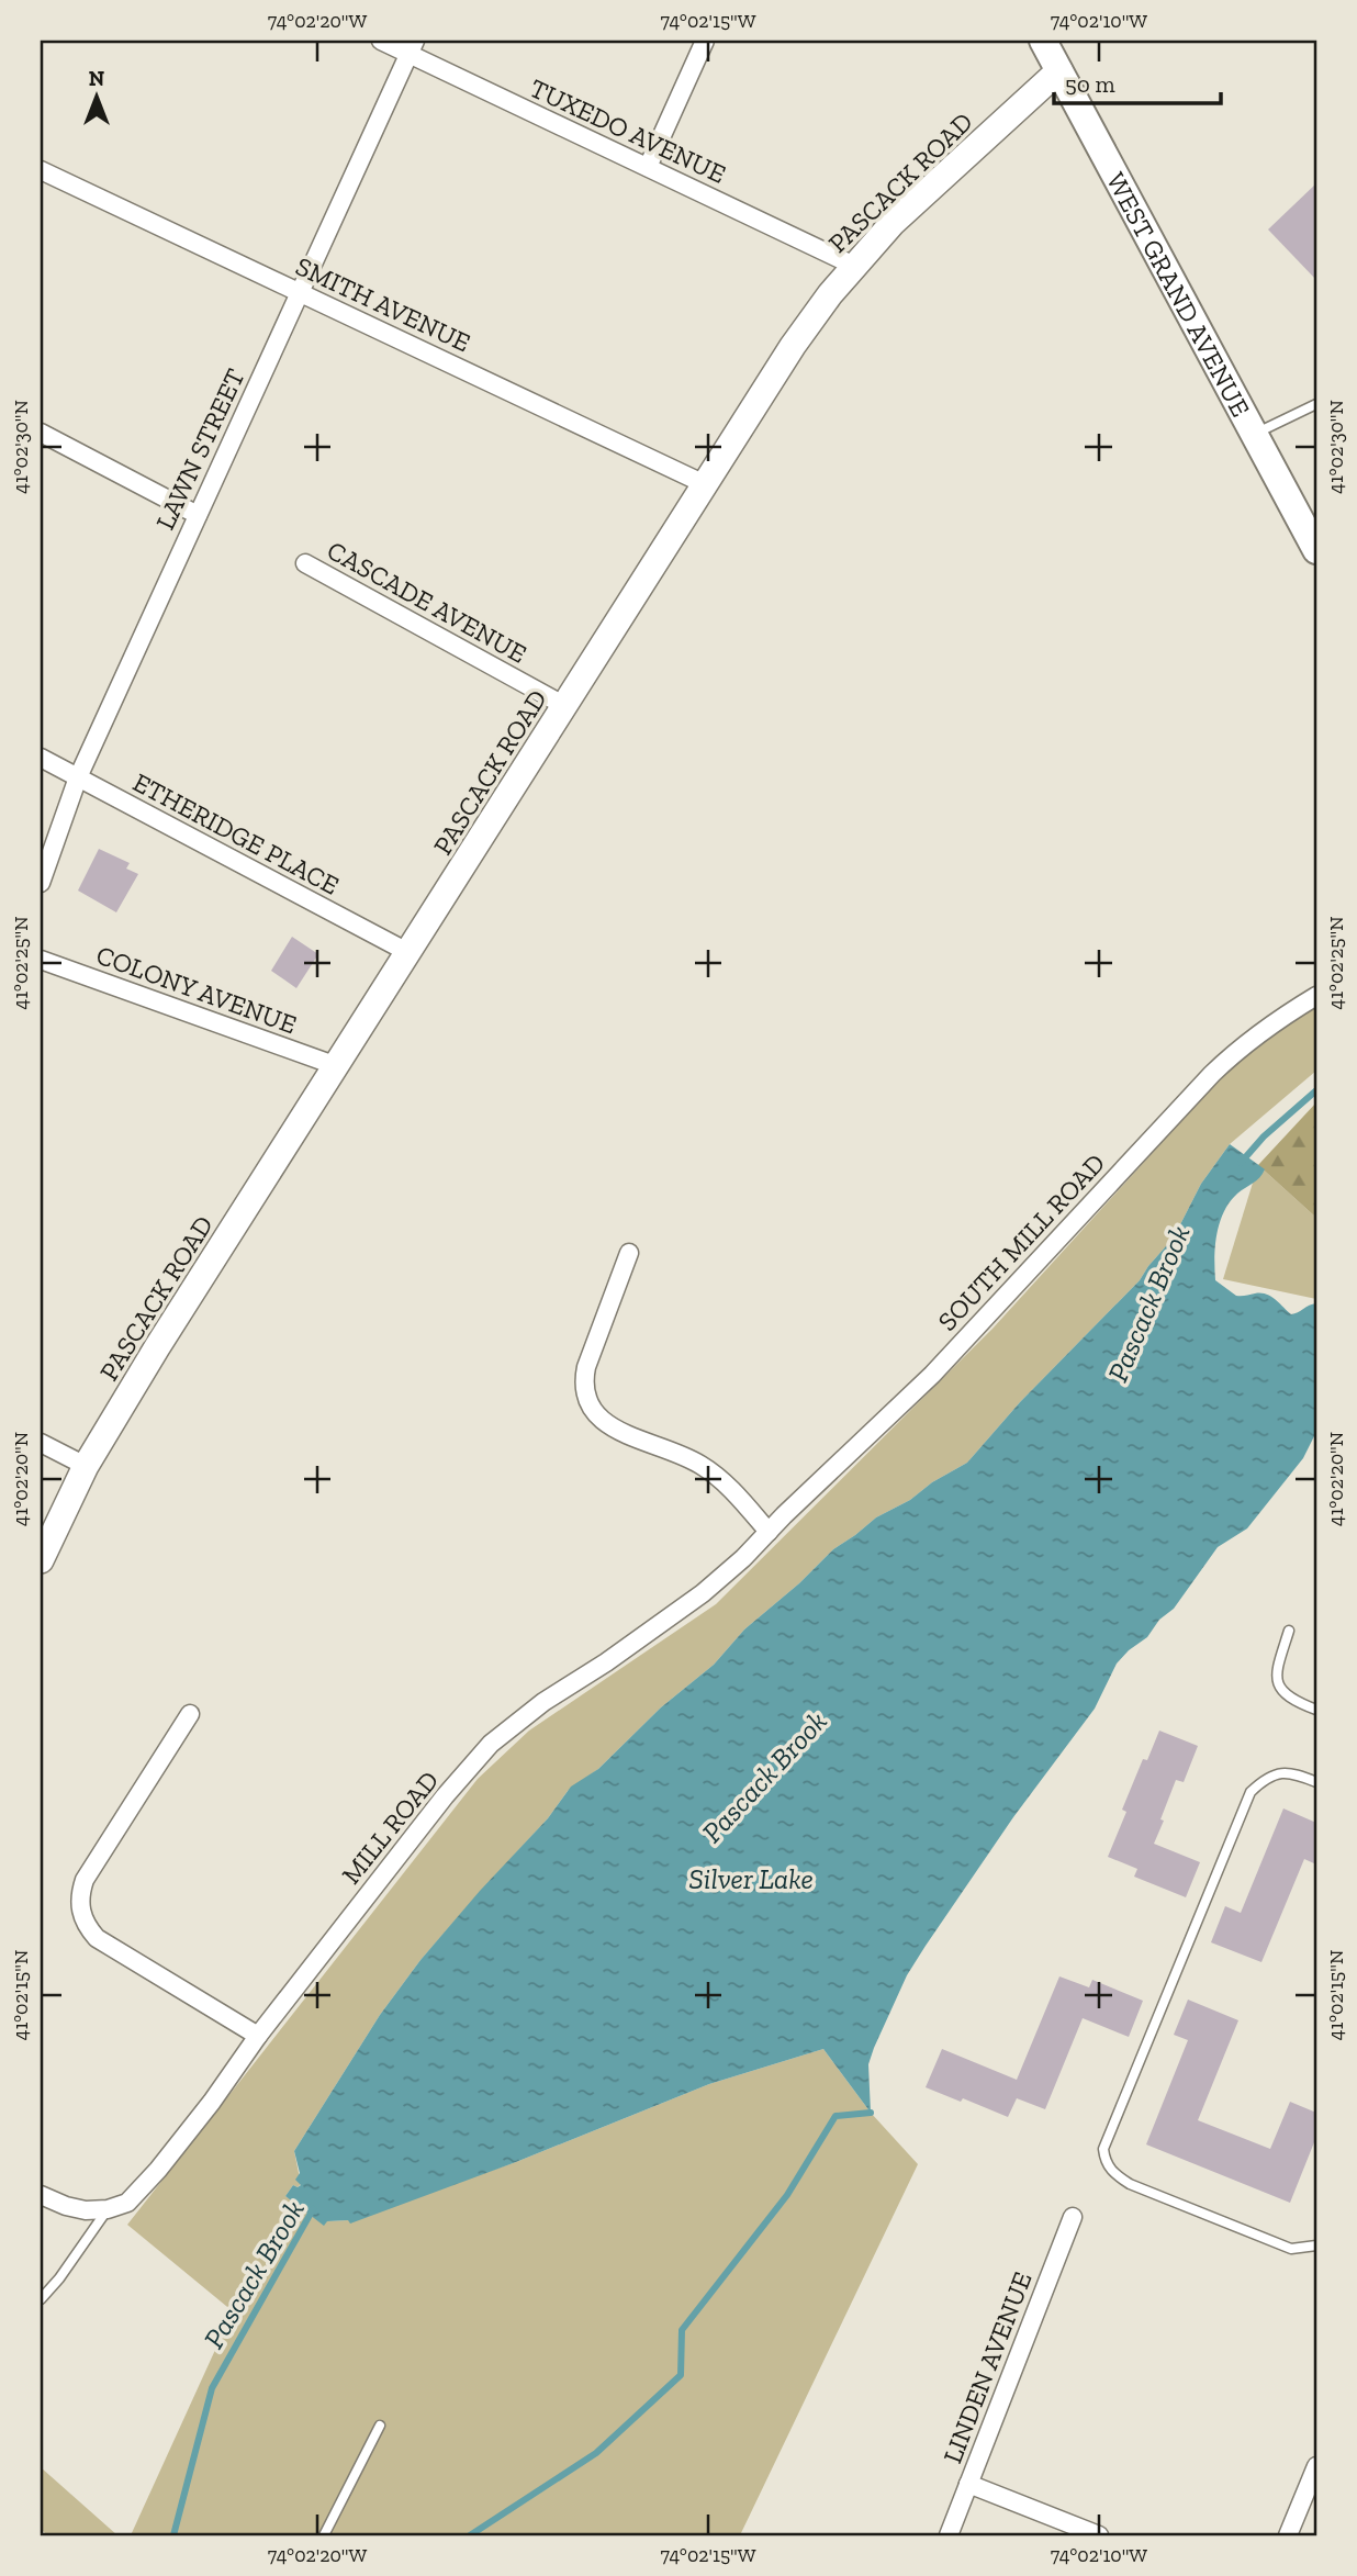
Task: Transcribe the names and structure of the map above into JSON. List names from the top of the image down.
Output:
{
  "streets": {
    "main road": ["WEST GRAND AVENUE"],
    "street": [
      "TUXEDO AVENUE",
      "PASCACK ROAD",
      "SMITH AVENUE",
      "LAWN STREET",
      "CASCADE AVENUE",
      "ETHERIDGE PLACE",
      "COLONY AVENUE",
      "SOUTH MILL ROAD",
      "MILL ROAD",
      "LINDEN AVENUE"
    ]
  },
  "crossings": [
    ["TUXEDO AVENUE", "PASCACK ROAD"],
    ["TUXEDO AVENUE", "LAWN STREET"],
    ["PASCACK ROAD", "WEST GRAND AVENUE"],
    ["PASCACK ROAD", "SMITH AVENUE"],
    ["PASCACK ROAD", "CASCADE AVENUE"],
    ["PASCACK ROAD", "ETHERIDGE PLACE"],
    ["PASCACK ROAD", "COLONY AVENUE"],
    ["SMITH AVENUE", "LAWN STREET"],
    ["LAWN STREET", "ETHERIDGE PLACE"],
    ["SOUTH MILL ROAD", "MILL ROAD"]
  ],
  "water": ["Pascack Brook", "Silver Lake"],
  "scale_bar": "50 m",
  "north": "top",
  "coordinates": [
    "74°02'20\"W",
    "74°02'15\"W",
    "74°02'10\"W",
    "41°02'30\"N",
    "41°02'25\"N",
    "41°02'20\"N",
    "41°02'15\"N"
  ]
}
